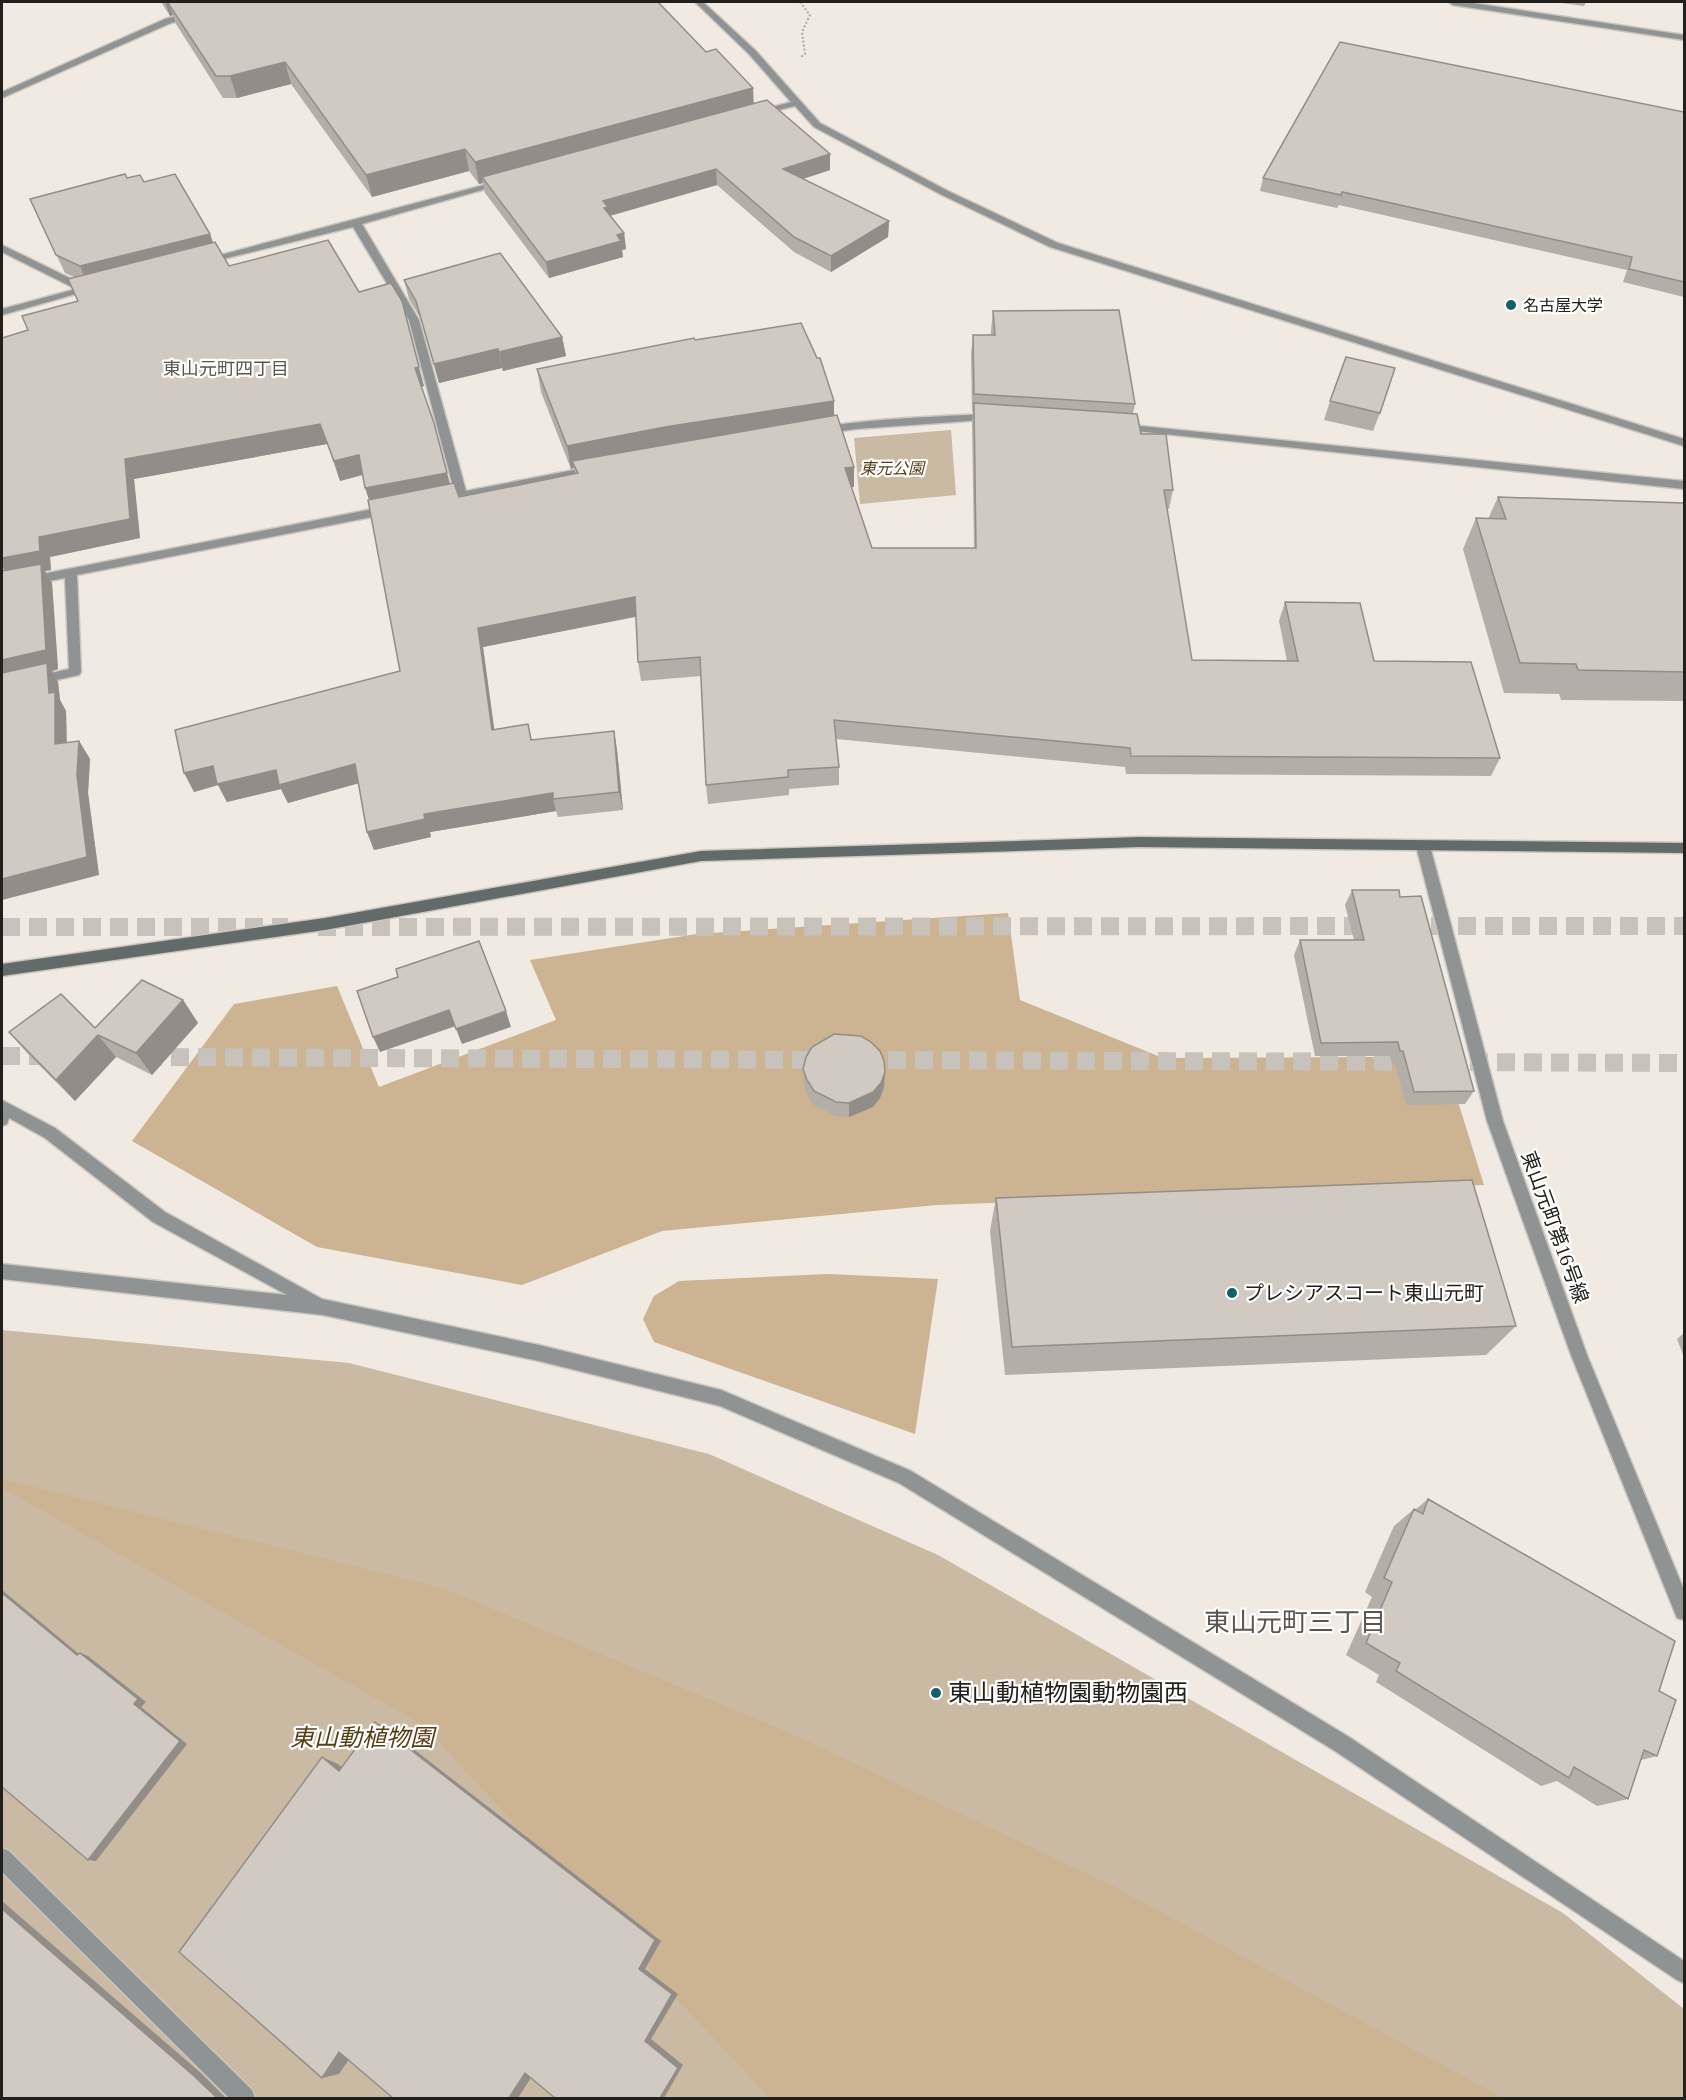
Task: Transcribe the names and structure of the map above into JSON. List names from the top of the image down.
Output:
{
  "streets": {
    "street": ["東山元町第16号線"]
  },
  "districts": ["東山元町四丁目", "東山元町三丁目"],
  "parks": ["東元公園", "東山動植物園"],
  "places": ["名古屋大学", "プレシアスコート東山元町", "東山動植物園動物園西"]
}
